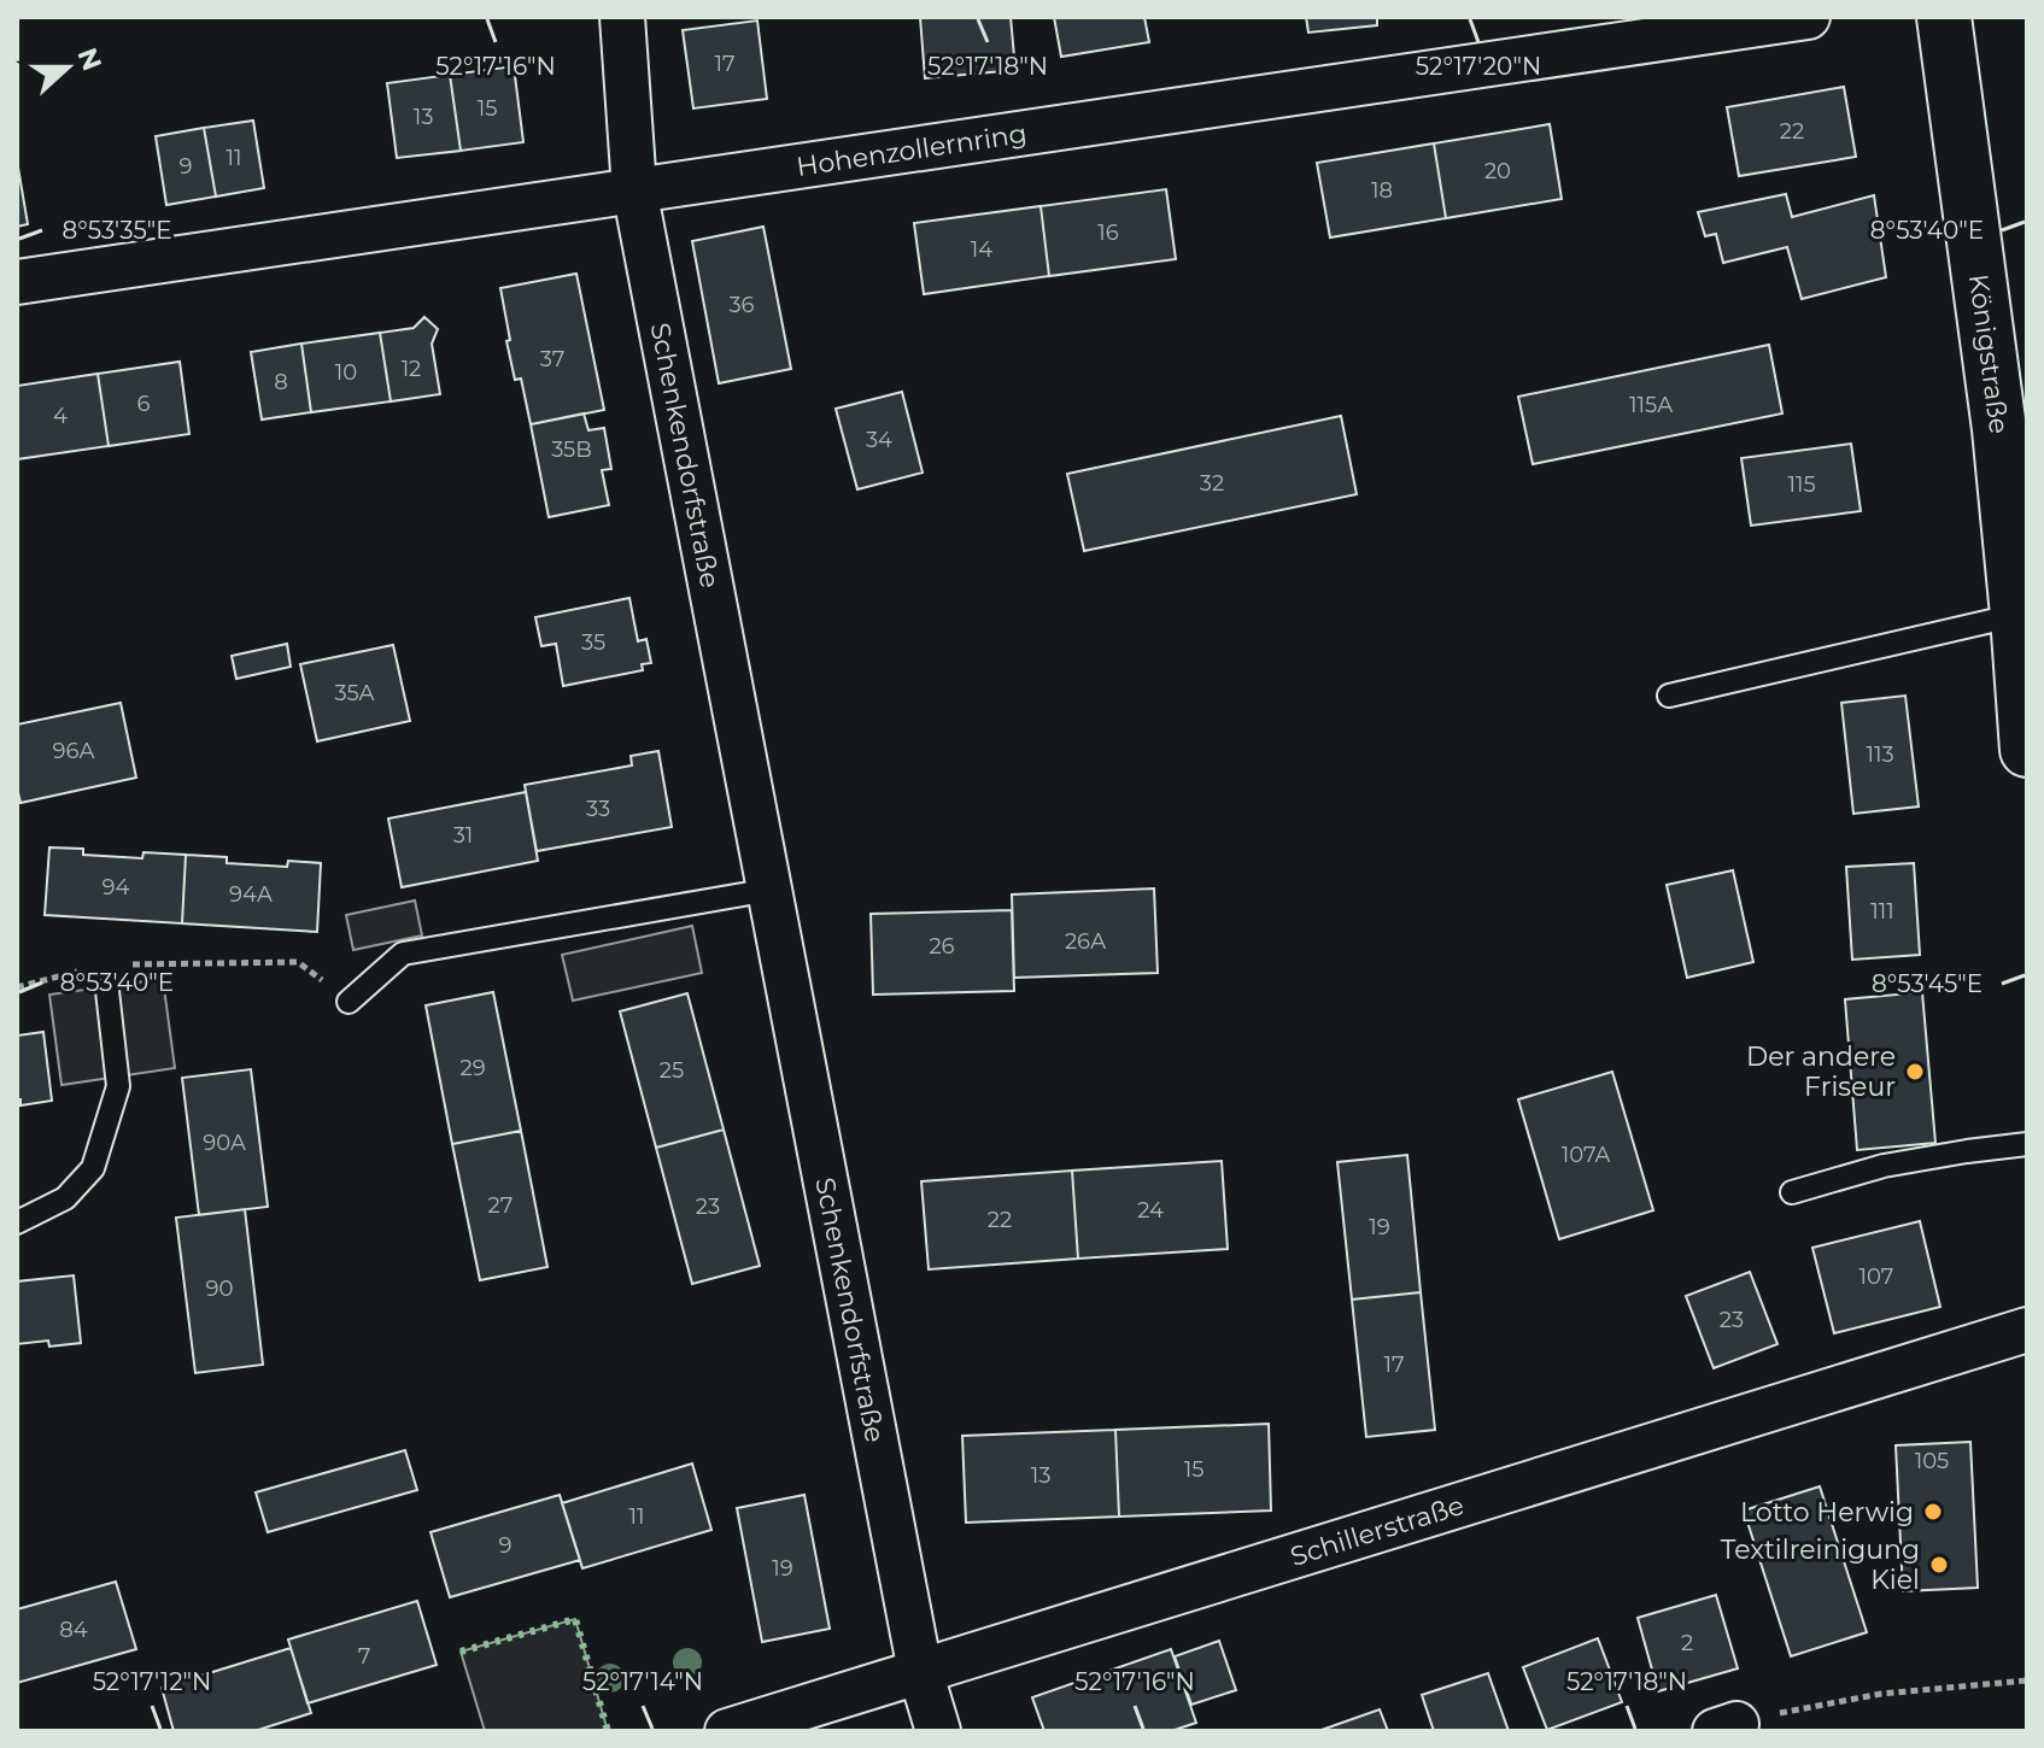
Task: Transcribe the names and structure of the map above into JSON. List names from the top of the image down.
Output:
{
  "streets": {
    "main road": ["Königstraße"],
    "street": ["Hohenzollernring", "Schenkendorfstraße", "Schillerstraße"]
  },
  "crossings": [
    ["Hohenzollernring", "Schenkendorfstraße"],
    ["Schenkendorfstraße", "Schillerstraße"]
  ],
  "places": ["Der andere Friseur", "Lotto Herwig", "Textilreinigung Kiel"],
  "house_numbers": [
    "17",
    "15",
    "13",
    "22",
    "11",
    "9",
    "20",
    "18",
    "16",
    "14",
    "36",
    "37",
    "12",
    "10",
    "8",
    "6",
    "115A",
    "4",
    "34",
    "35B",
    "32",
    "115",
    "35",
    "35A",
    "96A",
    "113",
    "33",
    "31",
    "94",
    "94A",
    "111",
    "26A",
    "26",
    "29",
    "25",
    "90A",
    "107A",
    "27",
    "23",
    "24",
    "22",
    "19",
    "107",
    "90",
    "23",
    "17",
    "105",
    "15",
    "13",
    "11",
    "9",
    "19",
    "84",
    "2",
    "7"
  ],
  "north": "right",
  "coordinates": [
    "52°17'20\"N",
    "52°17'16\"N",
    "52°17'18\"N",
    "8°53'35\"E",
    "8°53'40\"E",
    "8°53'45\"E",
    "52°17'12\"N",
    "52°17'14\"N"
  ]
}
